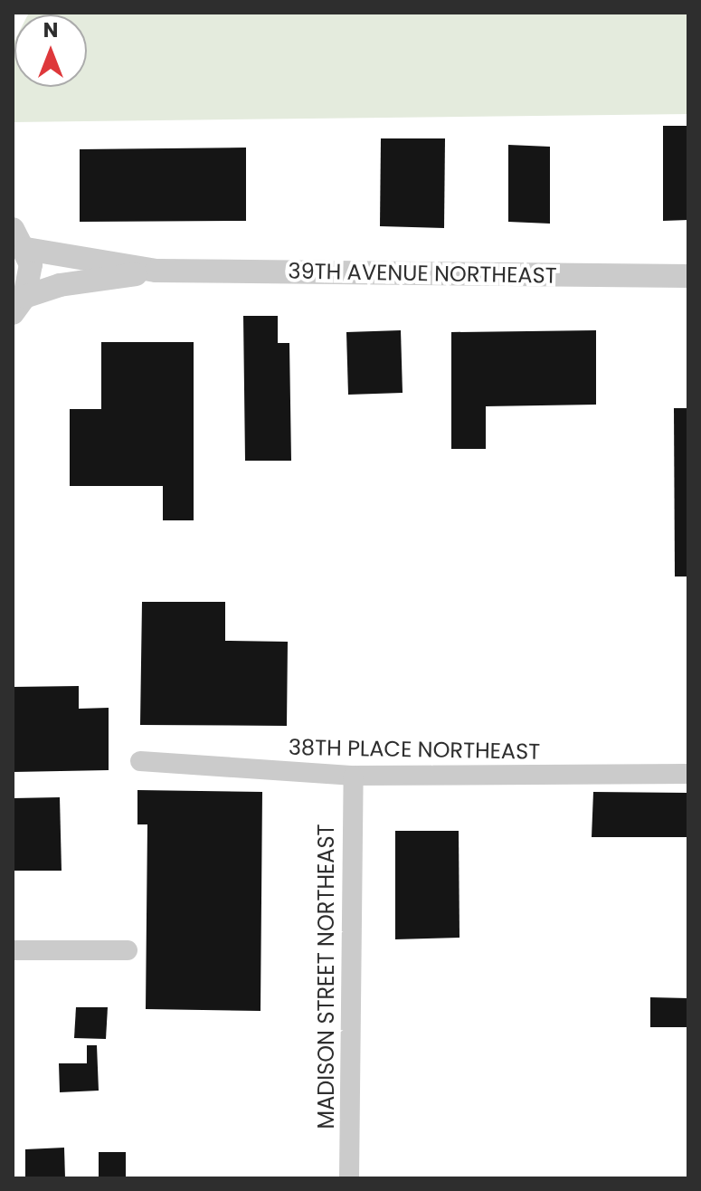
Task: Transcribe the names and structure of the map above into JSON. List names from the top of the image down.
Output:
{
  "streets": {
    "street": ["39TH AVENUE NORTHEAST", "38TH PLACE NORTHEAST", "MADISON STREET NORTHEAST"]
  },
  "crossings": [
    ["38TH PLACE NORTHEAST", "MADISON STREET NORTHEAST"]
  ],
  "north": "top"
}
